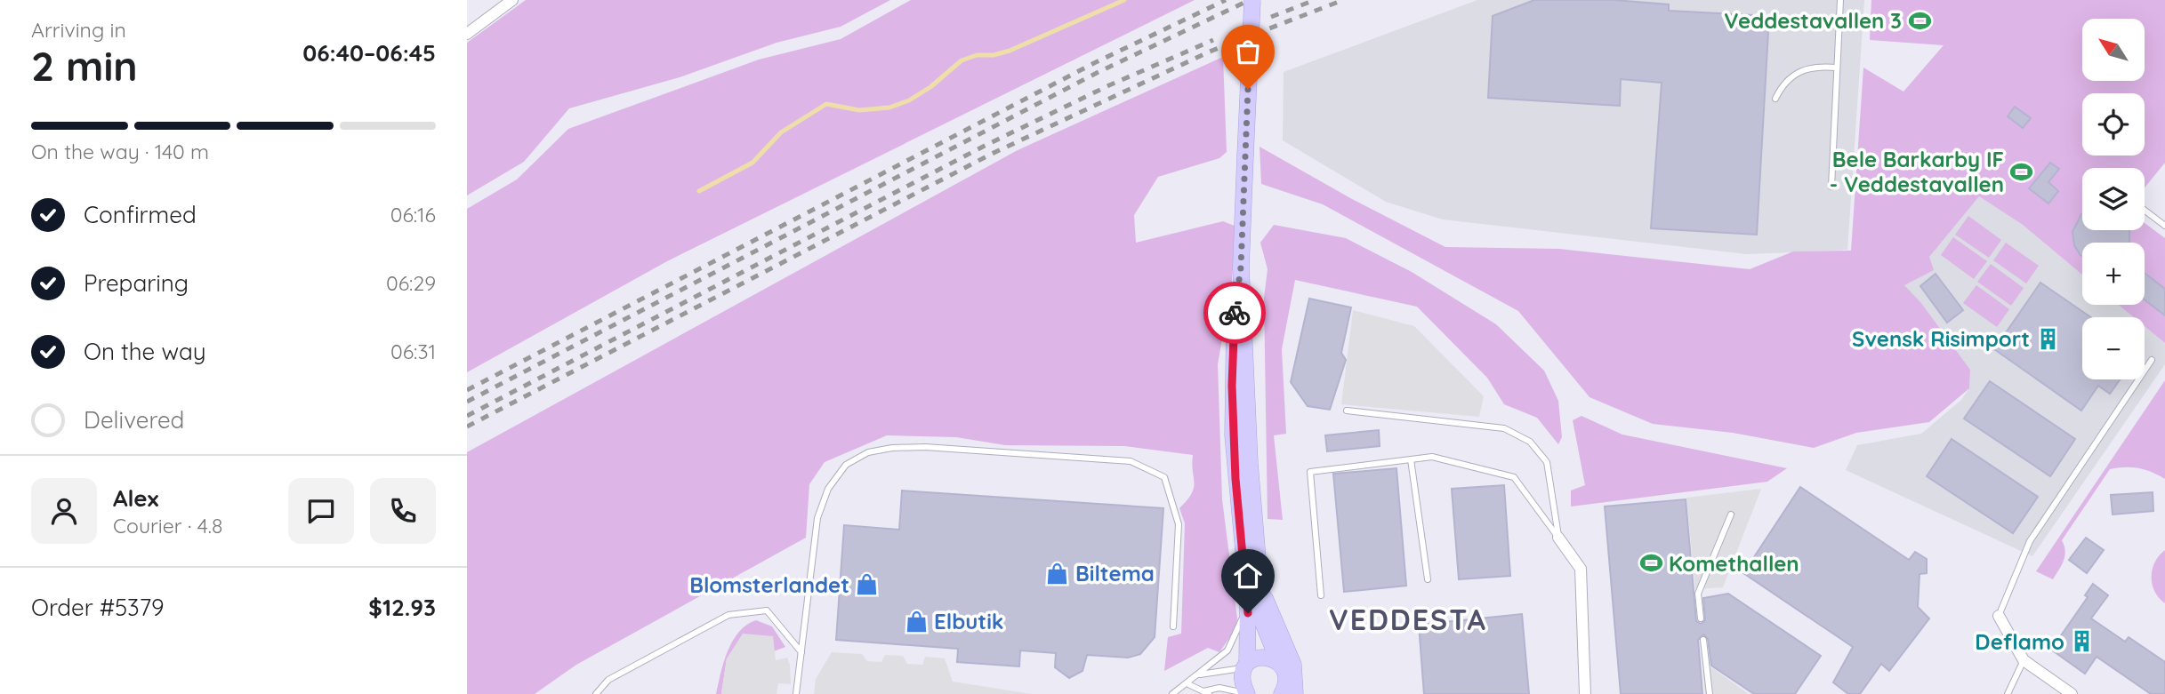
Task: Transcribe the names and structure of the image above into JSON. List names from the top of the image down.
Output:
{
  "districts": ["VEDDESTA"],
  "places": {
    "sports": ["Veddestavallen 3", "Bele Barkarby IF - Veddestavallen", "Komethallen"],
    "building": ["Svensk Risimport", "Deflamo"],
    "shop": ["Biltema", "Blomsterlandet", "Elbutik"]
  },
  "north": "top left",
  "page": {
    "heading": ["2 min", "Arriving in", "06:40–06:45"],
    "panel": [
      "Alex",
      "Courier · 4.8",
      "Order #5379",
      "$12.93"
    ],
    "map_buttons": ["+", "−"],
    "bar": "On the way · 140 m",
    "list": [
      ["Confirmed", "06:16"],
      ["Preparing", "06:29"],
      ["On the way", "06:31"],
      "Delivered"
    ]
  }
}
